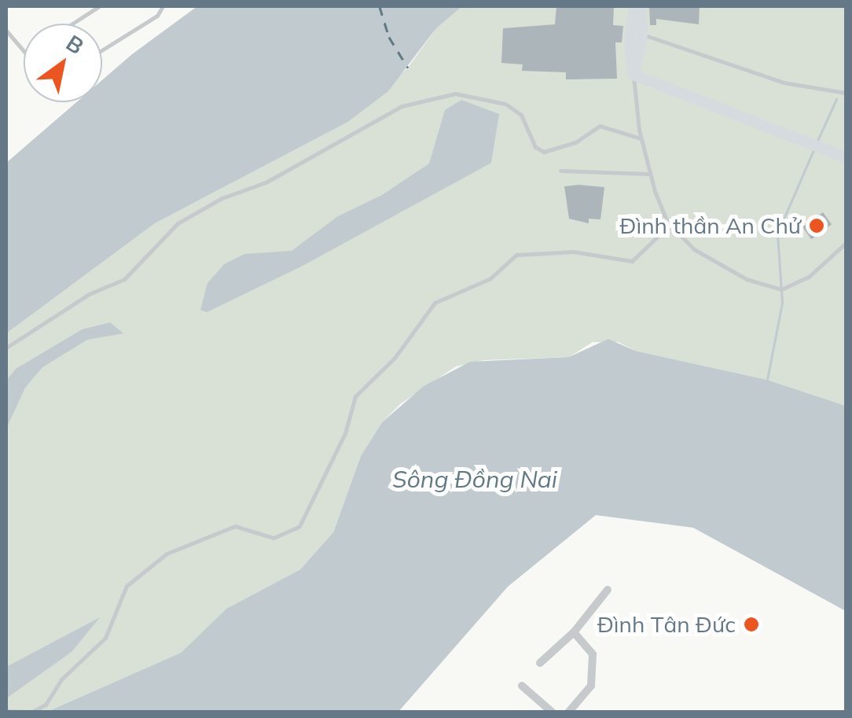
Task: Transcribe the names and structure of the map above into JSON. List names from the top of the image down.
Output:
{
  "water": ["Sông Đồng Nai"],
  "places": ["Đình thần An Chử", "Đình Tân Đức"],
  "north": "top right"
}
